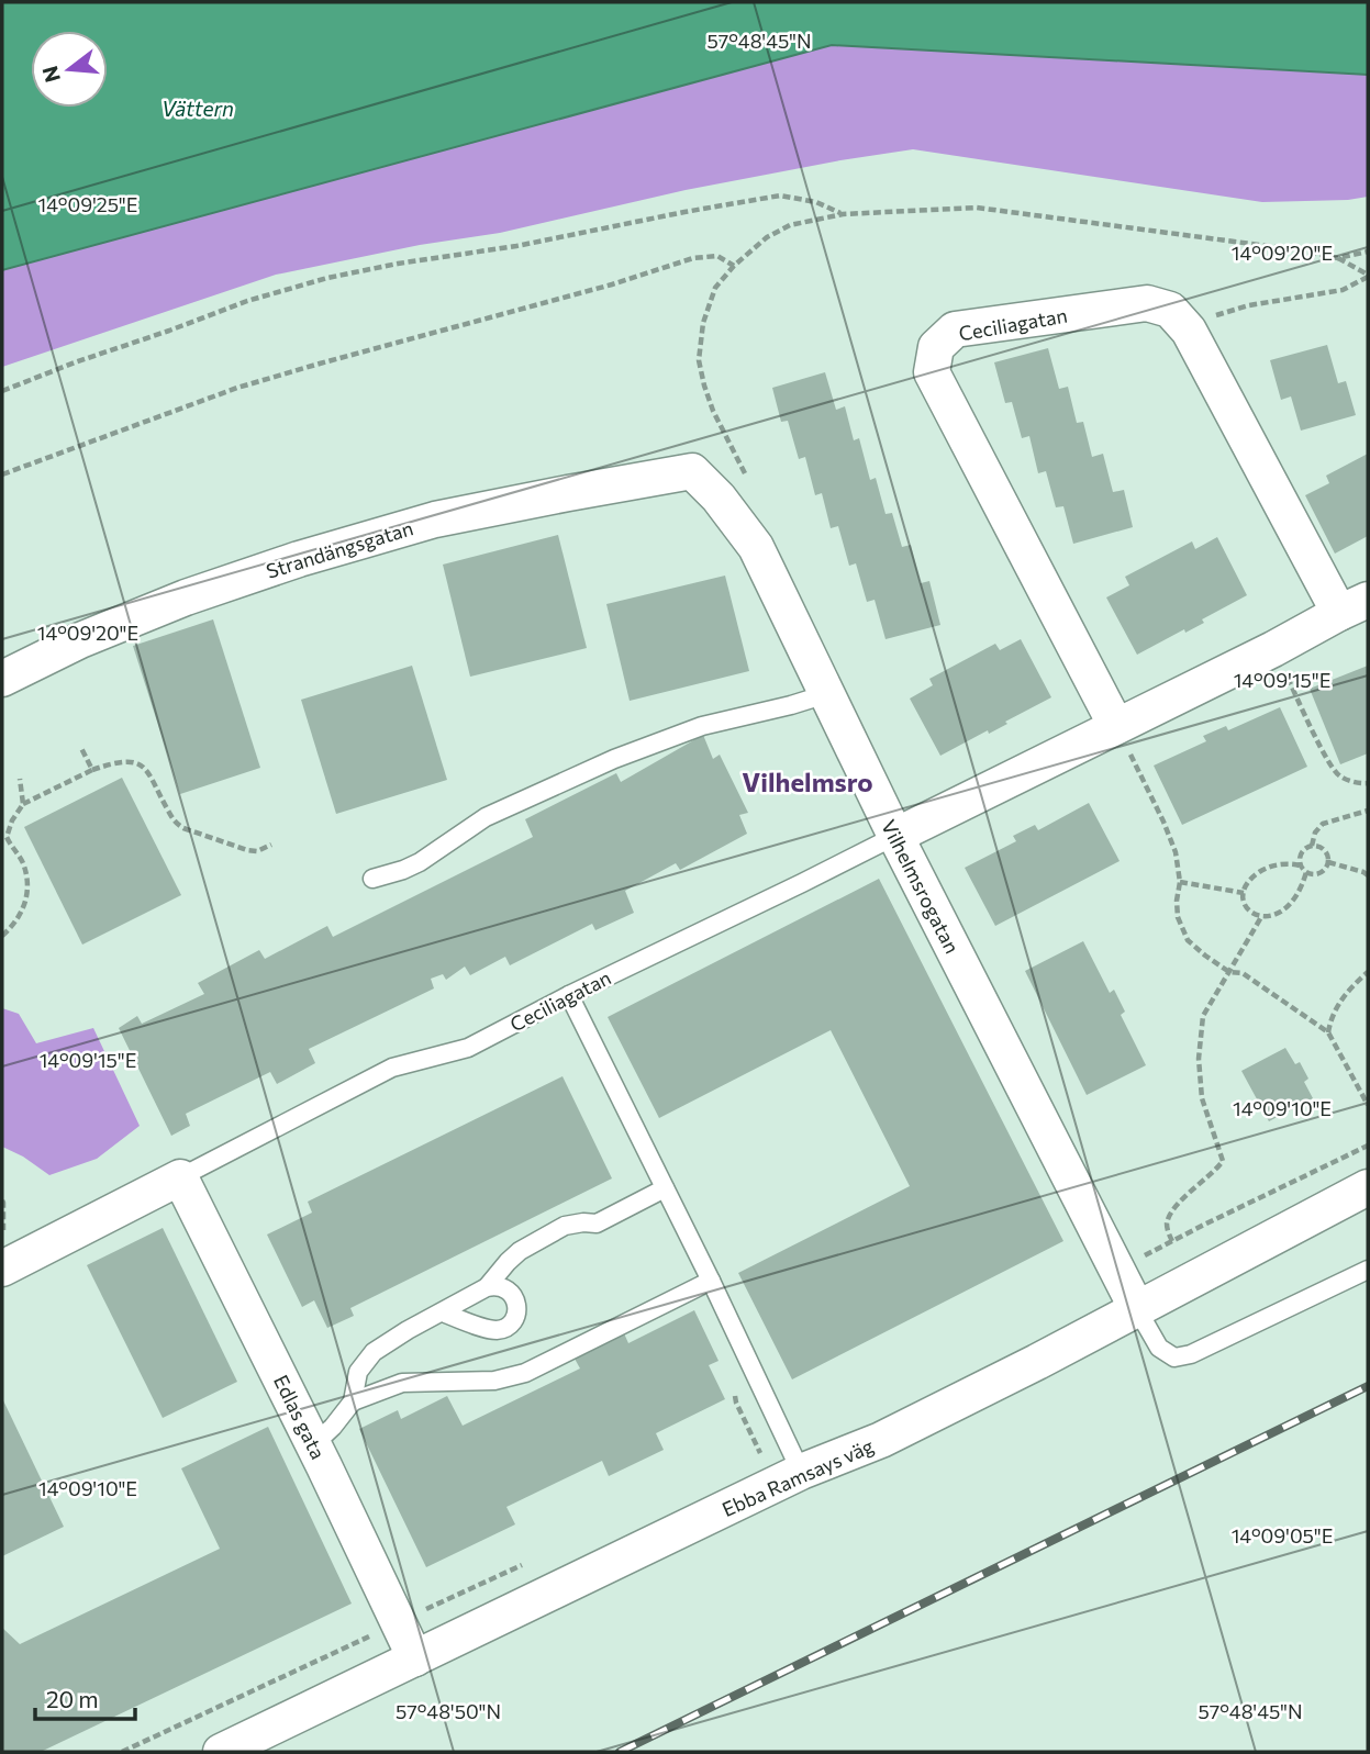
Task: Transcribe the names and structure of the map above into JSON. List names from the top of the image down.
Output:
{
  "streets": {
    "street": [
      "Ceciliagatan",
      "Strandängsgatan",
      "Vilhelmsrogatan",
      "Edlas gata",
      "Ebba Ramsays väg"
    ]
  },
  "crossings": [
    ["Ceciliagatan", "Vilhelmsrogatan"],
    ["Ceciliagatan", "Edlas gata"],
    ["Strandängsgatan", "Vilhelmsrogatan"],
    ["Vilhelmsrogatan", "Ebba Ramsays väg"],
    ["Edlas gata", "Ebba Ramsays väg"]
  ],
  "districts": ["Vilhelmsro"],
  "water": ["Vättern"],
  "scale_bar": "20 m",
  "north": "left",
  "coordinates": [
    "57°48'45\"N",
    "14°09'25\"E",
    "14°09'20\"E",
    "14°09'15\"E",
    "14°09'10\"E",
    "14°09'05\"E",
    "57°48'50\"N"
  ]
}
